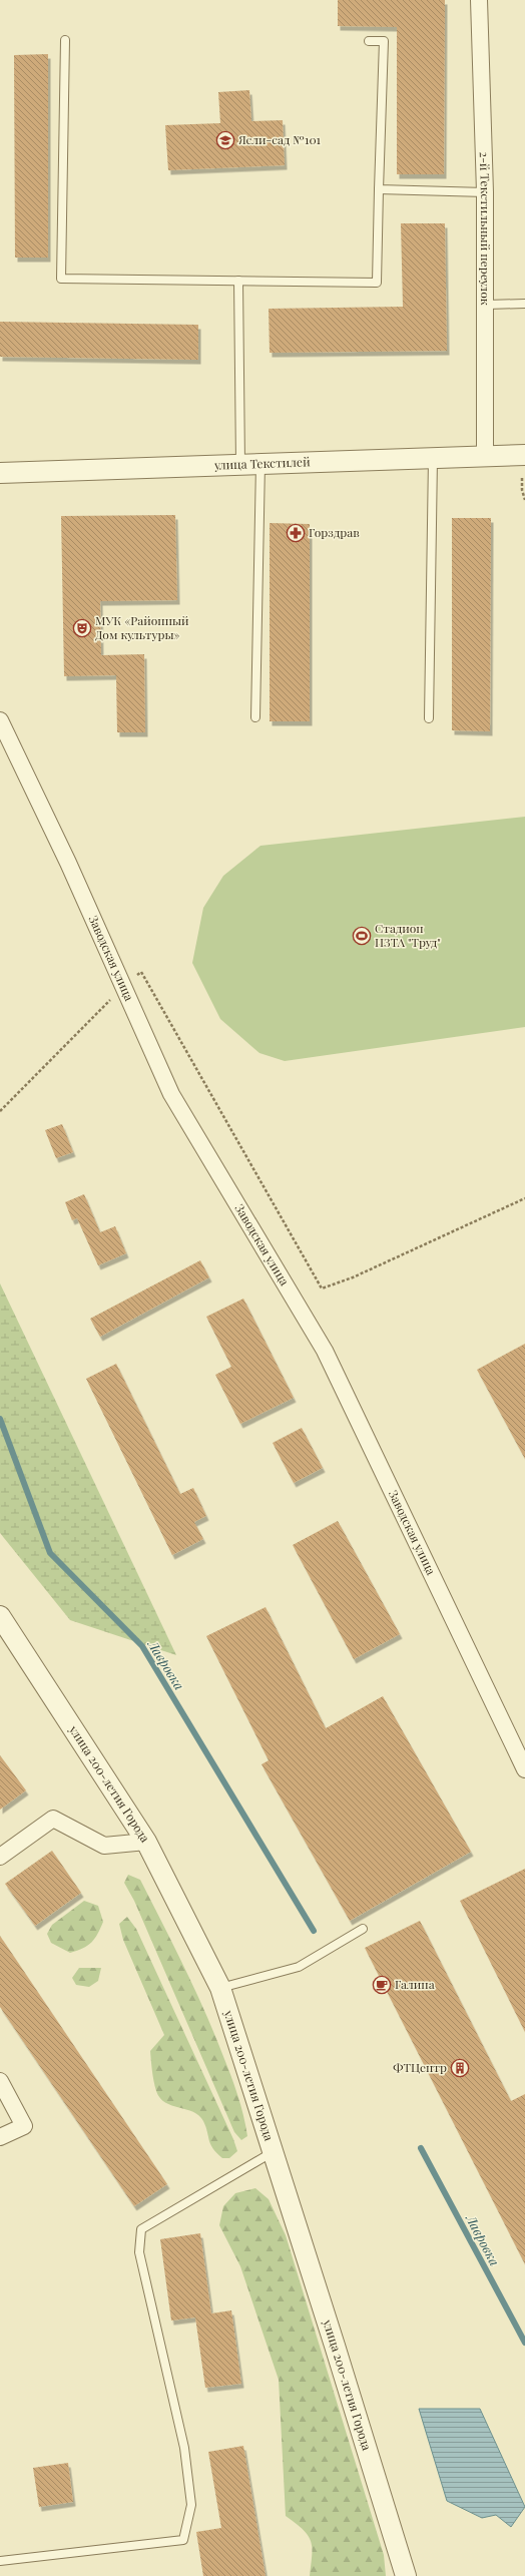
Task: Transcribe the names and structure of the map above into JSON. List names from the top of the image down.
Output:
{
  "streets": {
    "street": [
      "2-й Текстильный переулок",
      "улица Текстилей",
      "Заводская улица",
      "улица 200-летия Города"
    ]
  },
  "crossings": [
    ["2-й Текстильный переулок", "улица Текстилей"]
  ],
  "water": ["Лавровка"],
  "places": {
    "school or university": ["Ясли-сад №101"],
    "pharmacy": ["Горздрав"],
    "theatre": ["МУК «Районный Дом культуры»"],
    "sports": ["Стадион НЗТА \"Труд\""],
    "cafe": ["Галина"],
    "building": ["ФТЦентр"]
  }
}
